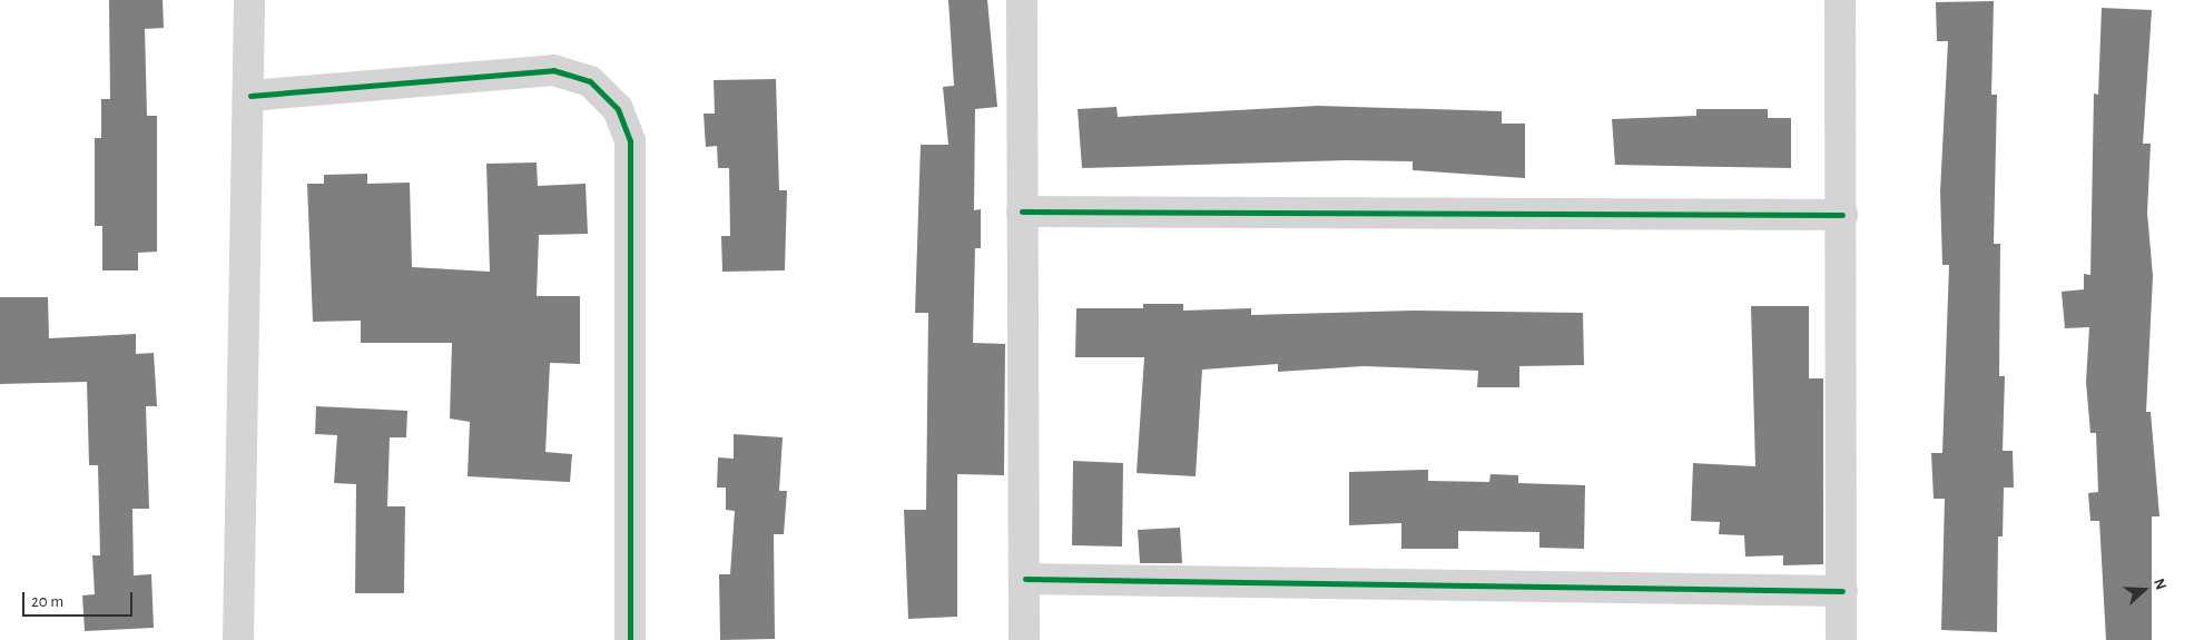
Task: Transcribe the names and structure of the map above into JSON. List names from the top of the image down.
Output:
{
  "scale_bar": "20 m",
  "north": "right"
}
